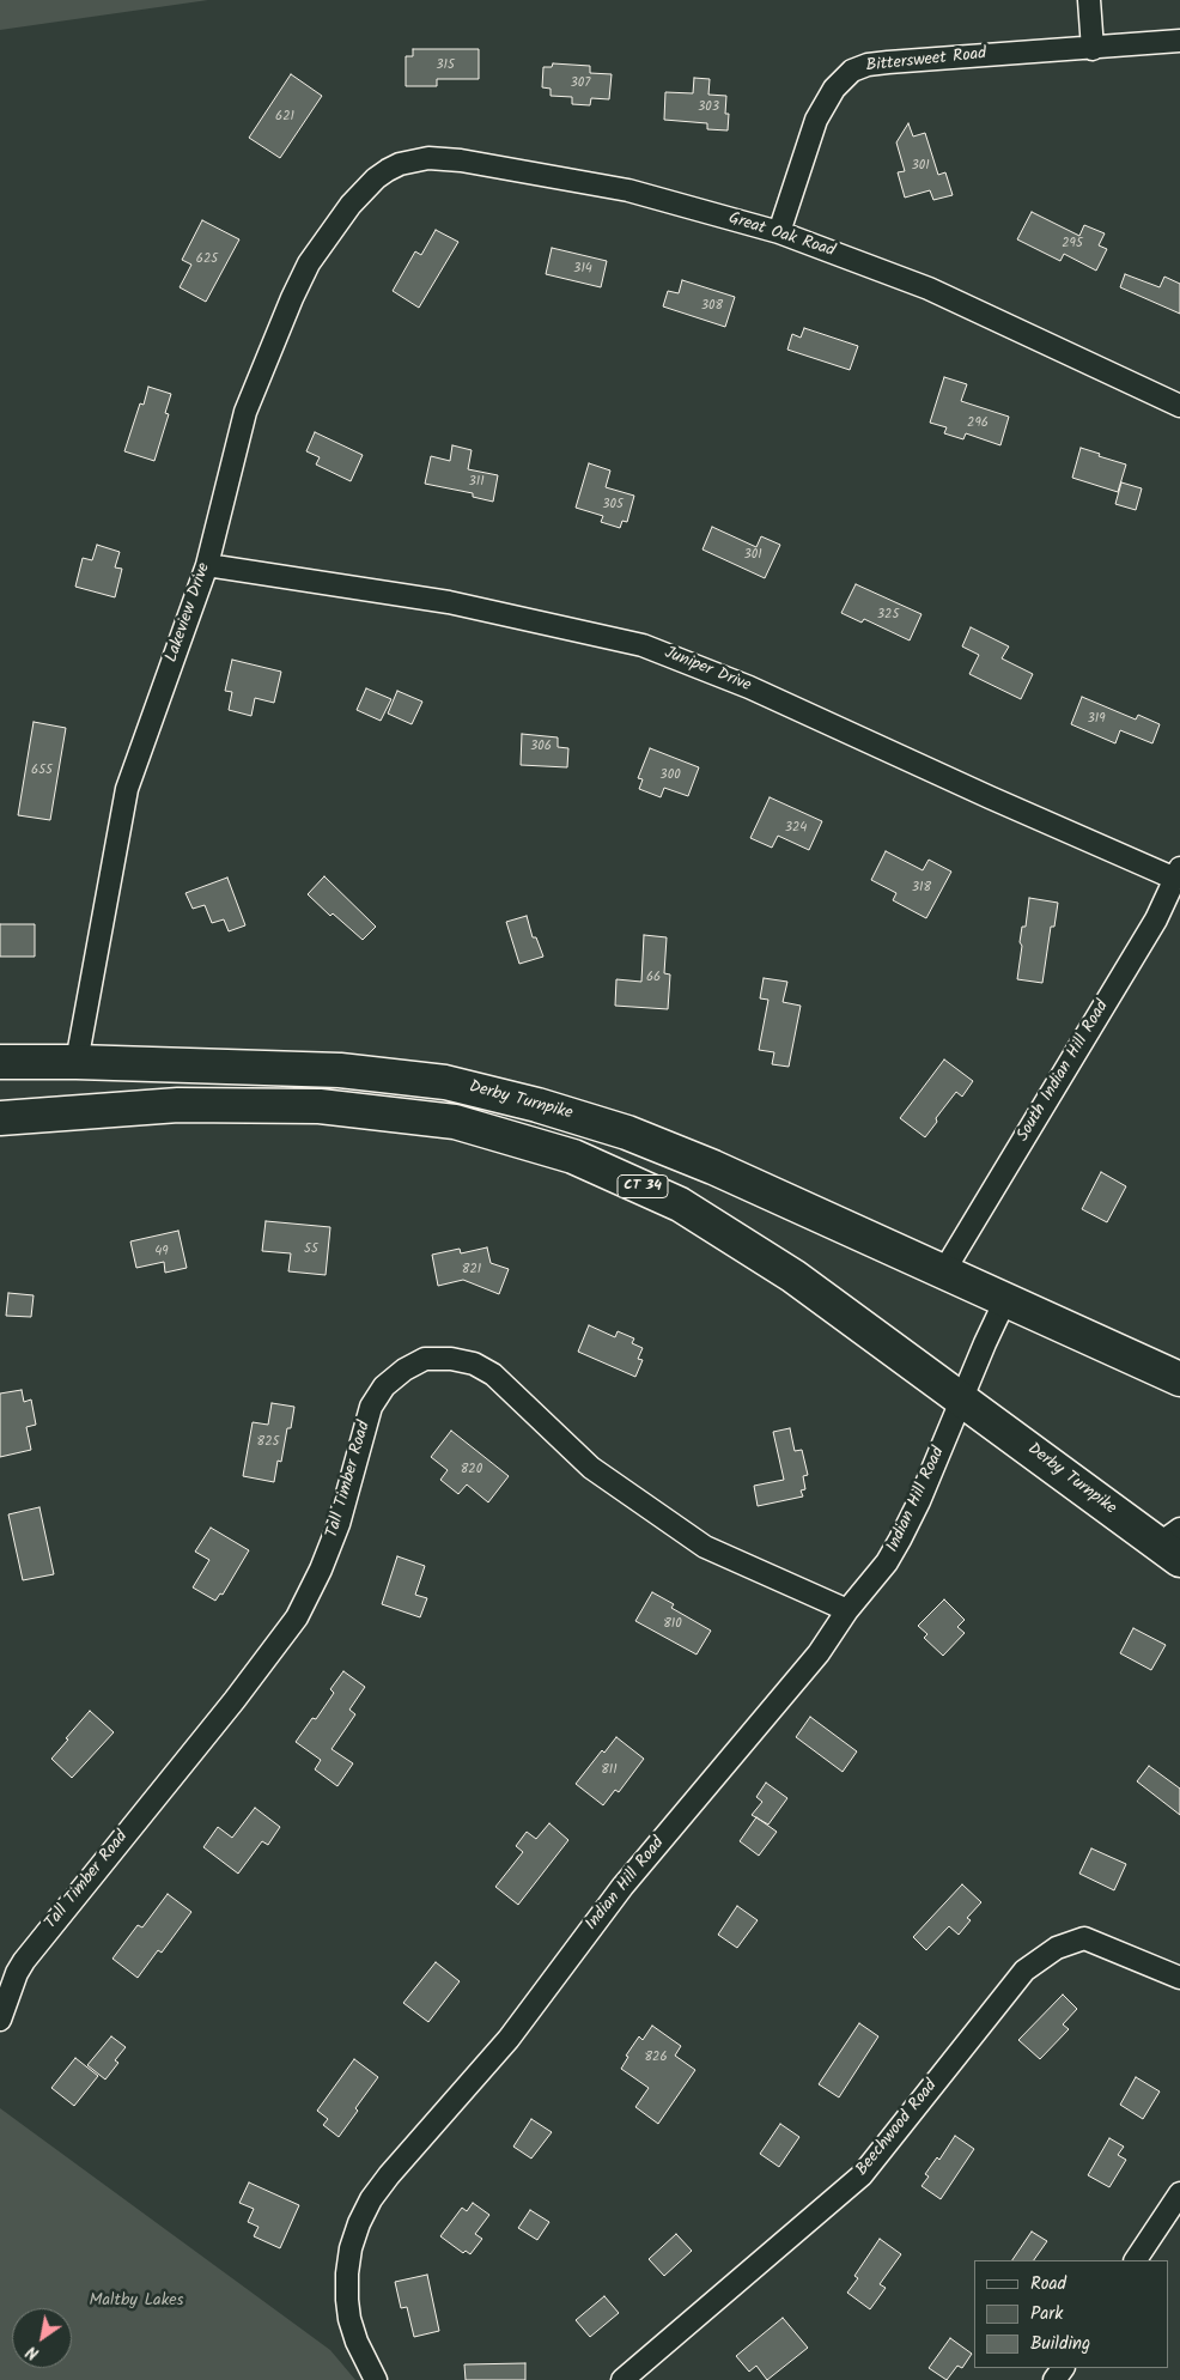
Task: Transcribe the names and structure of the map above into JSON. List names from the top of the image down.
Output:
{
  "streets": {
    "highway": ["Derby Turnpike", "CT 34"],
    "street": [
      "Bittersweet Road",
      "Great Oak Road",
      "Lakeview Drive",
      "Juniper Drive",
      "South Indian Hill Road",
      "Tall Timber Road",
      "Indian Hill Road",
      "Beechwood Road"
    ]
  },
  "crossings": [
    ["Bittersweet Road", "Great Oak Road"],
    ["Great Oak Road", "Lakeview Drive"],
    ["Lakeview Drive", "Juniper Drive"],
    ["Lakeview Drive", "Derby Turnpike"],
    ["Juniper Drive", "South Indian Hill Road"],
    ["South Indian Hill Road", "Derby Turnpike"],
    ["Derby Turnpike", "Indian Hill Road"],
    ["Tall Timber Road", "Indian Hill Road"]
  ],
  "parks": ["Maltby Lakes"],
  "house_numbers": [
    "315",
    "307",
    "303",
    "621",
    "301",
    "295",
    "625",
    "314",
    "308",
    "296",
    "311",
    "305",
    "301",
    "325",
    "319",
    "306",
    "655",
    "300",
    "324",
    "318",
    "66",
    "55",
    "49",
    "821",
    "825",
    "820",
    "810",
    "811",
    "826"
  ],
  "legend": ["Road", "Park", "Building"],
  "north": "bottom left"
}
